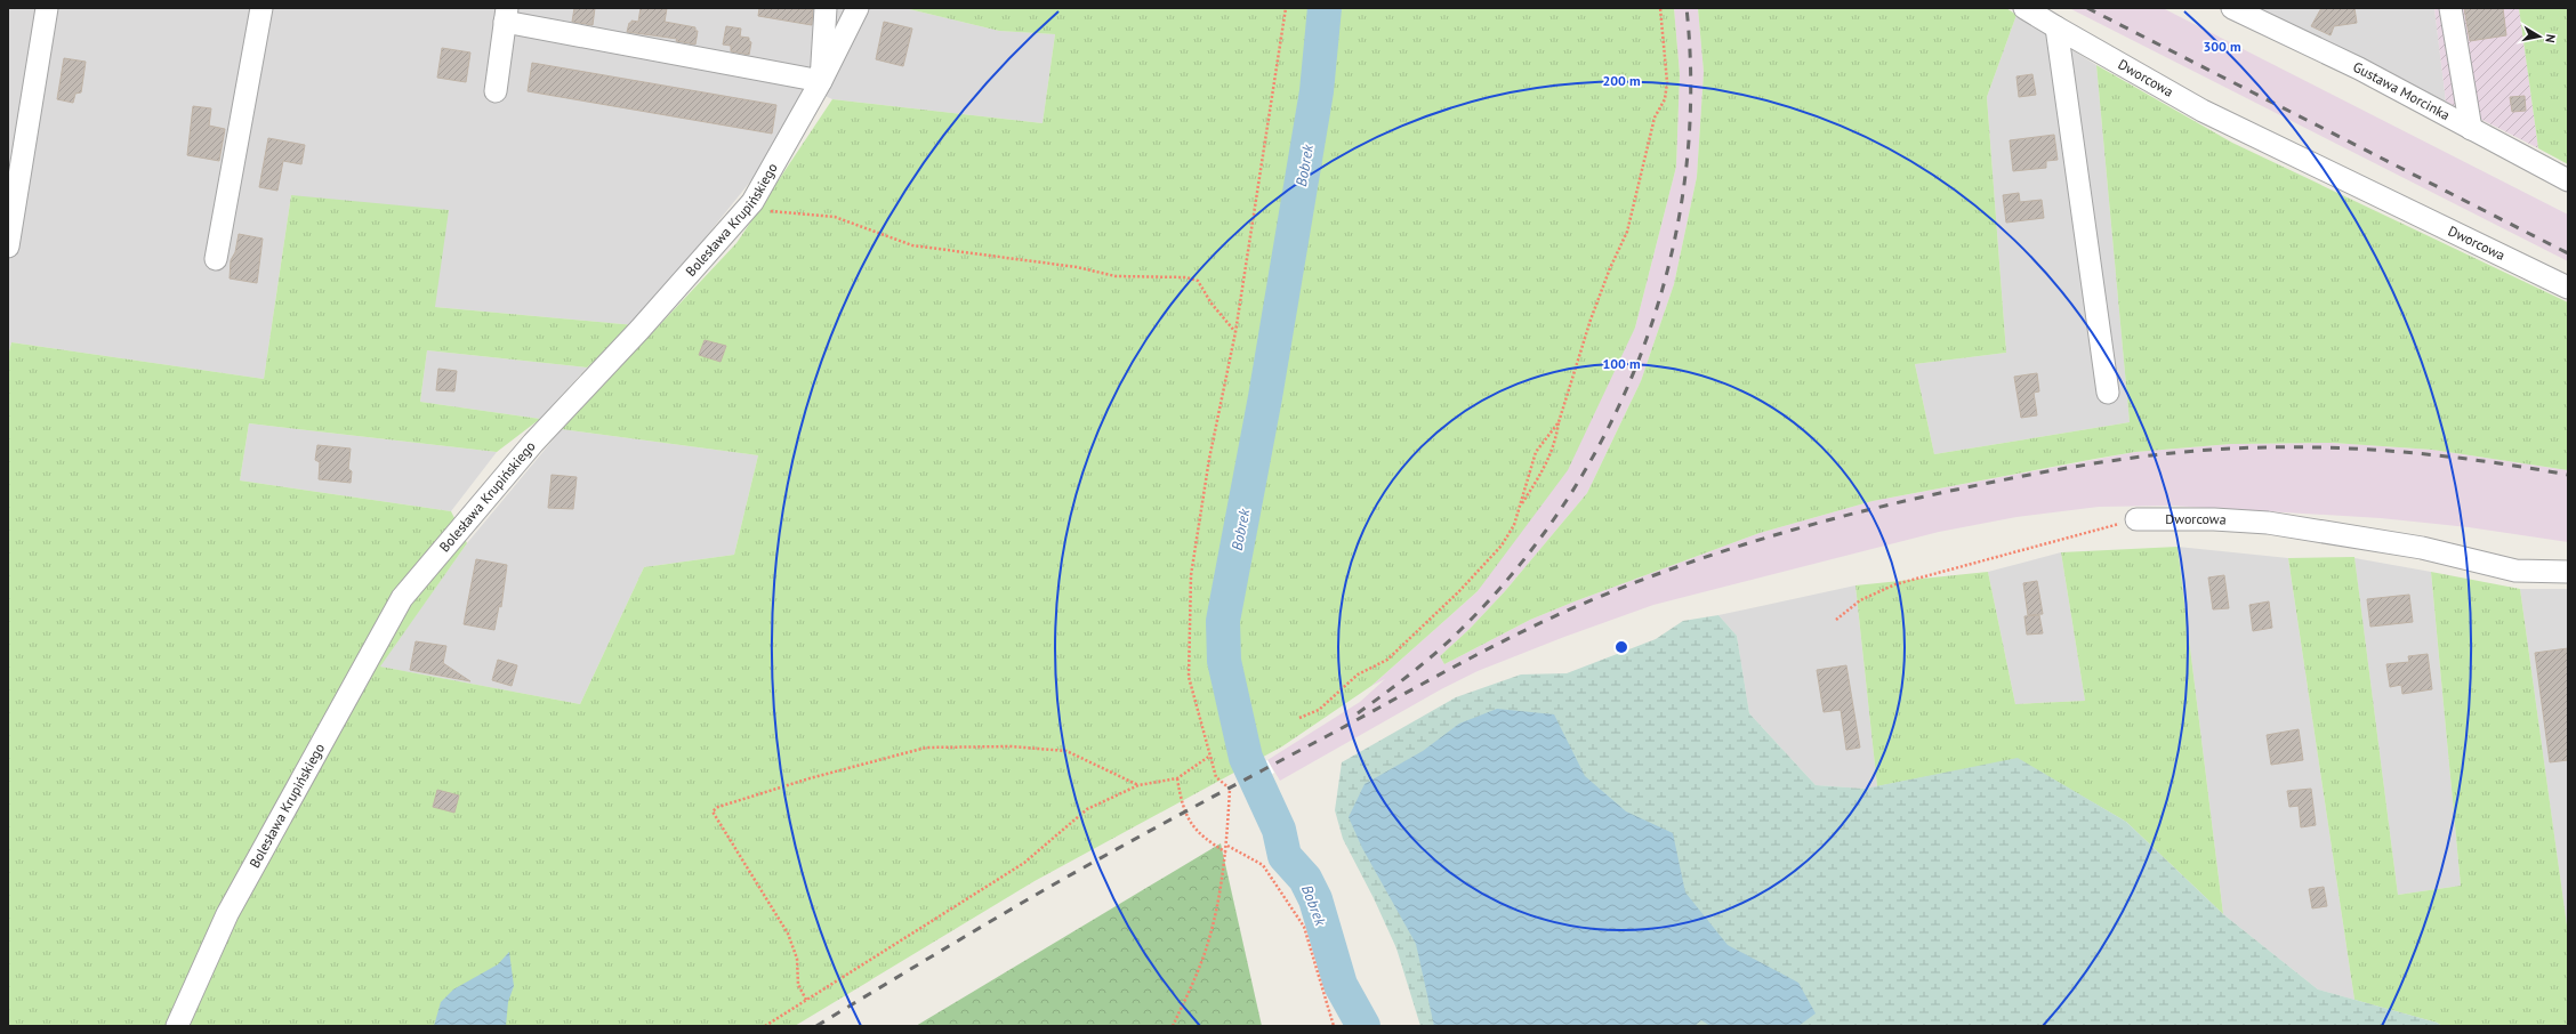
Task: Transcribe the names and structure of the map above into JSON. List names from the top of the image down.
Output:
{
  "streets": {
    "street": ["Dworcowa", "Gustawa Morcinka", "Bolesława Krupińskiego"]
  },
  "water": ["Bobrek"],
  "north": "right",
  "rings": ["300 m", "200 m", "100 m"]
}
